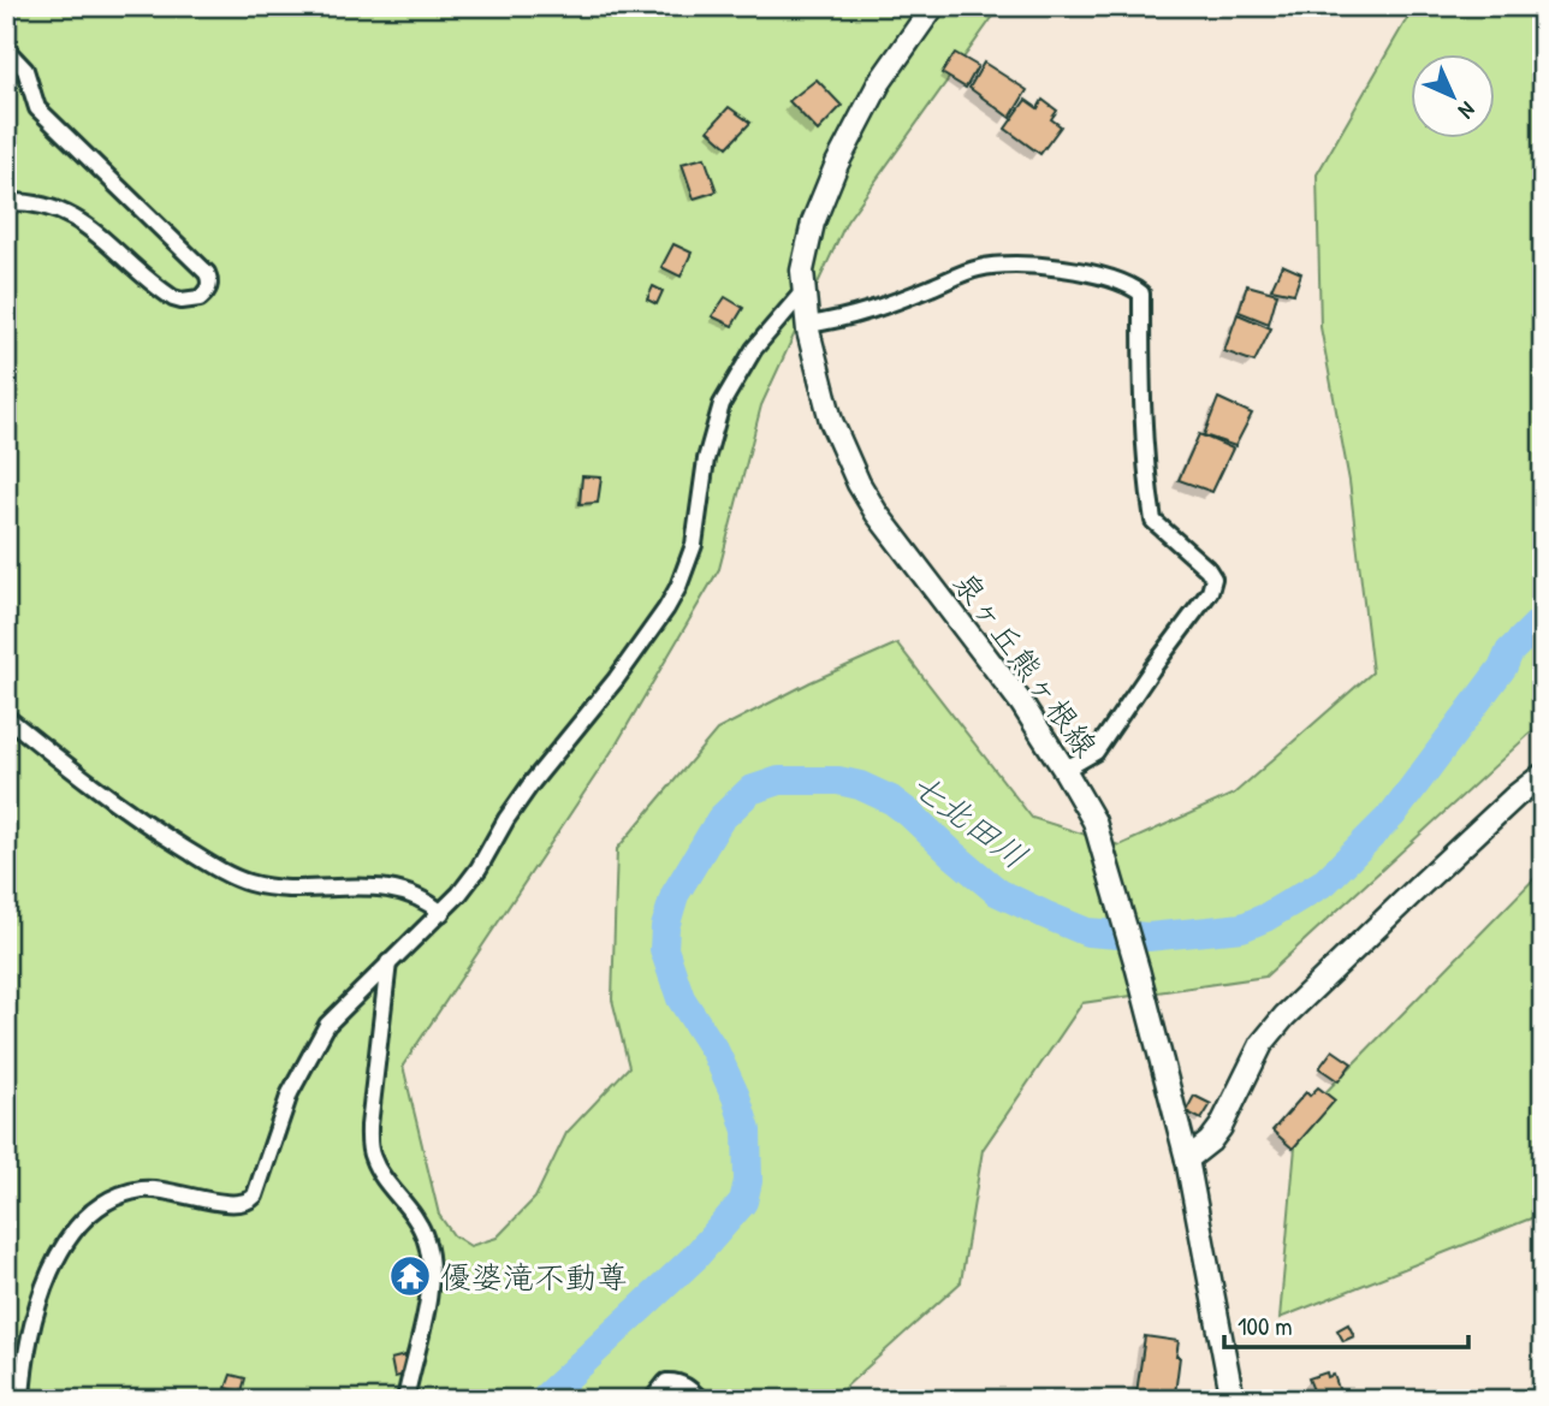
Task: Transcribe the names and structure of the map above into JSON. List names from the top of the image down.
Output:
{
  "streets": {
    "main road": ["泉ヶ丘熊ヶ根線"]
  },
  "water": ["七北田川"],
  "places": {
    "temple": ["優婆滝不動尊"]
  },
  "scale_bar": "100 m",
  "north": "bottom right"
}
